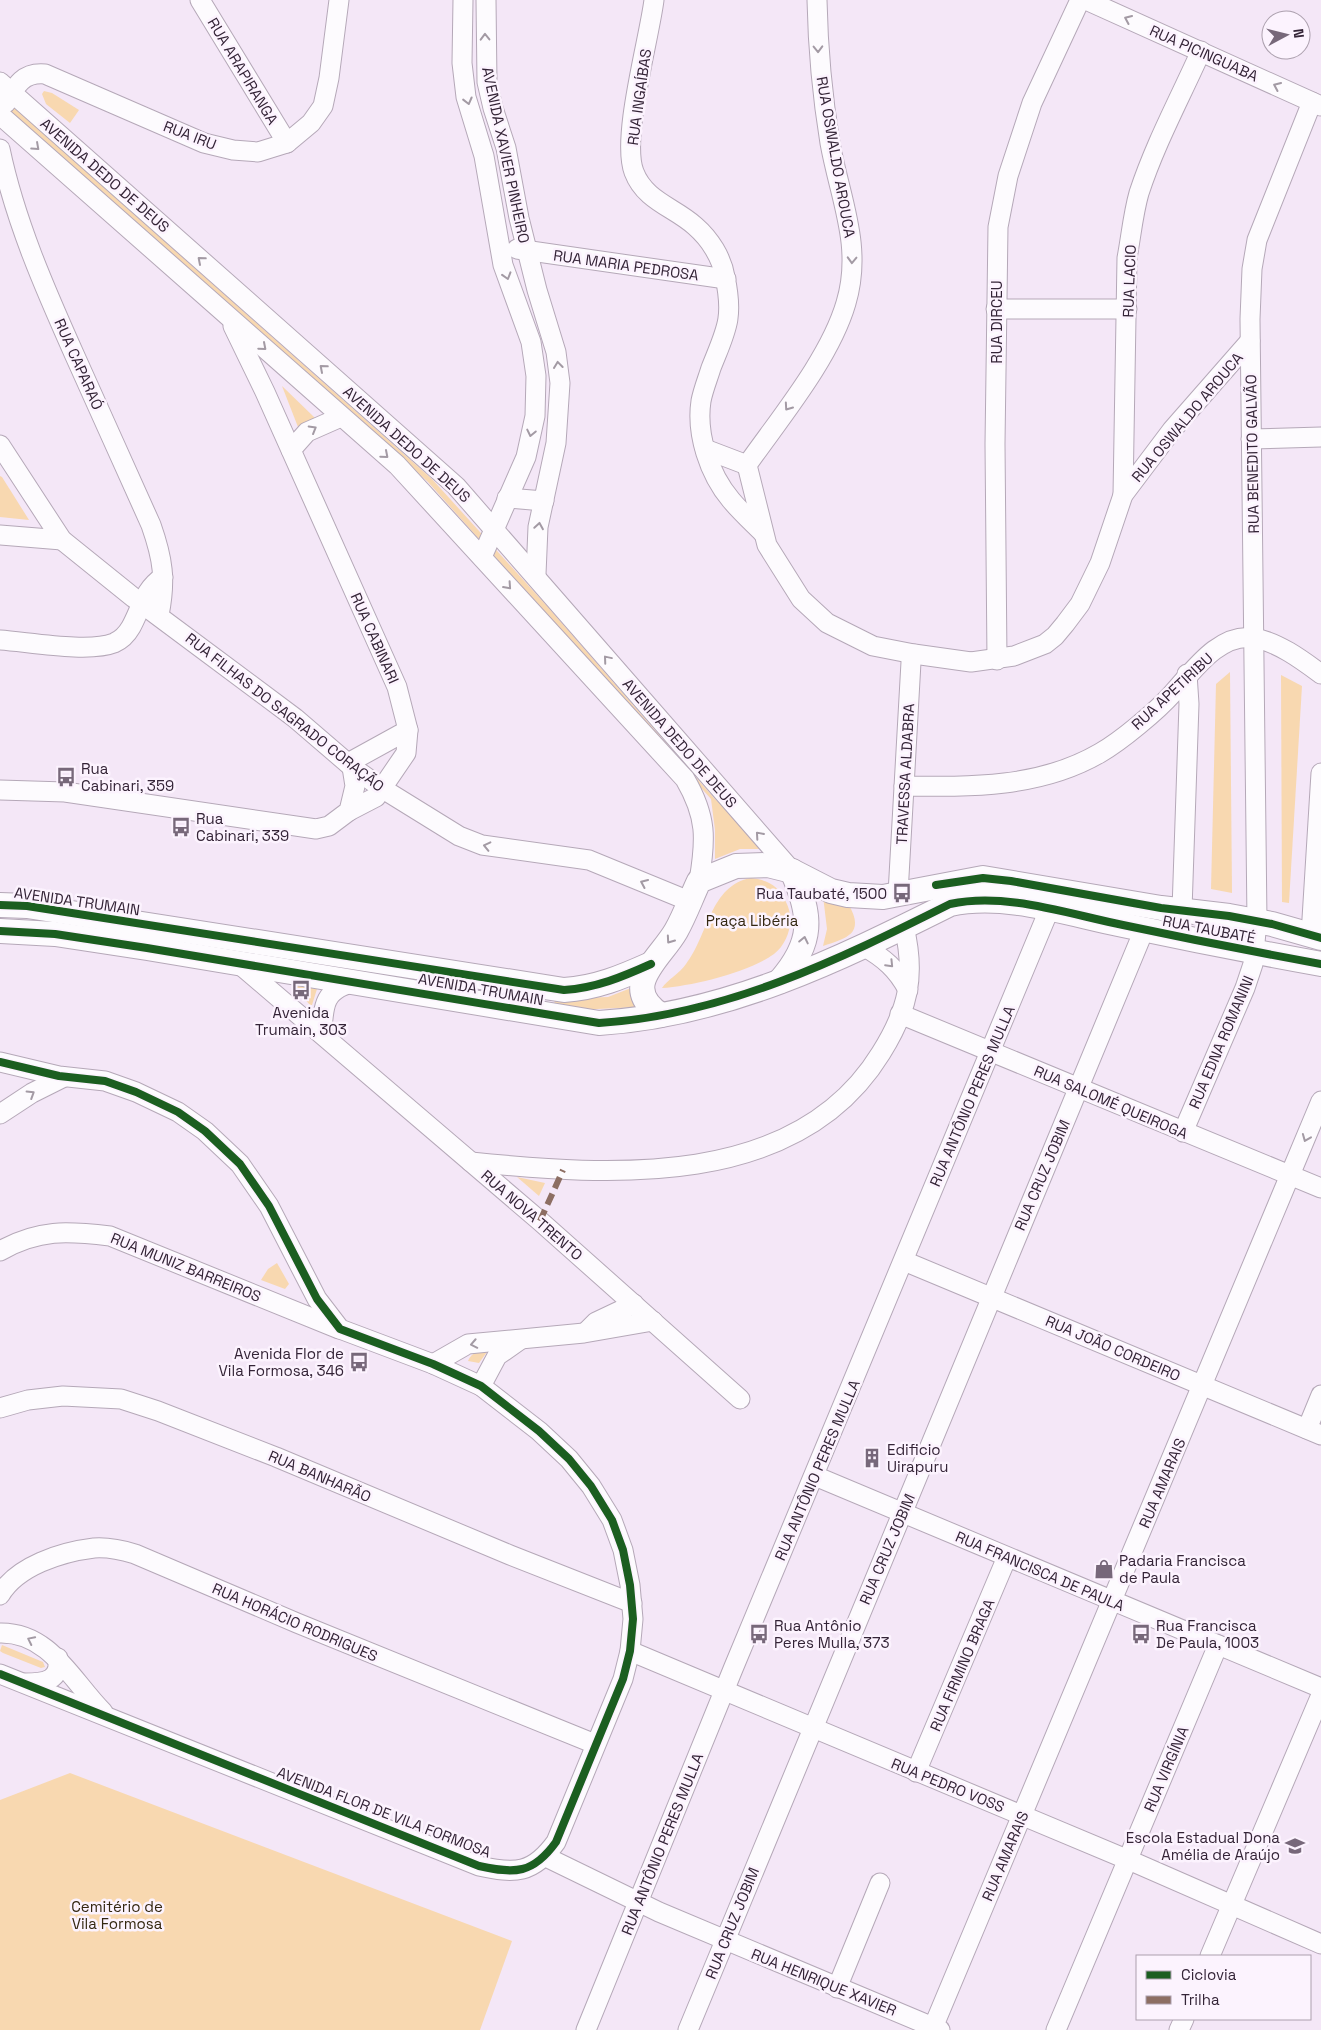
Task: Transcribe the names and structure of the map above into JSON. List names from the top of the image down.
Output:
{
  "streets": {
    "main road": ["AVENIDA TRUMAIN", "RUA TAUBATÉ"],
    "street": [
      "RUA PICINGUABA",
      "RUA ARAPIRANGA",
      "RUA INGAÍBAS",
      "RUA IRU",
      "AVENIDA XAVIER PINHEIRO",
      "RUA OSWALDO AROUCA",
      "AVENIDA DEDO DE DEUS",
      "RUA MARIA PEDROSA",
      "RUA LACIO",
      "RUA DIRCEU",
      "RUA CAPARAÓ",
      "RUA BENEDITO GALVÃO",
      "RUA CABINARI",
      "RUA APETIRIBU",
      "RUA FILHAS DO SAGRADO CORAÇÃO",
      "TRAVESSA ALDABRA",
      "RUA EDNA ROMANINI",
      "RUA ANTÔNIO PERES MULLA",
      "RUA SALOMÉ QUEIROGA",
      "RUA CRUZ JOBIM",
      "RUA NOVA TRENTO",
      "RUA MUNIZ BARREIROS",
      "RUA JOÃO CORDEIRO",
      "RUA BANHARÃO",
      "RUA AMARAIS",
      "RUA FRANCISCA DE PAULA",
      "RUA HORÁCIO RODRIGUES",
      "RUA FIRMINO BRAGA",
      "RUA VIRGÍNIA",
      "RUA PEDRO VOSS",
      "AVENIDA FLOR DE VILA FORMOSA",
      "RUA HENRIQUE XAVIER"
    ]
  },
  "crossings": [
    ["RUA PICINGUABA", "RUA LACIO"],
    ["RUA PICINGUABA", "RUA BENEDITO GALVÃO"],
    ["RUA ARAPIRANGA", "RUA IRU"],
    ["RUA INGAÍBAS", "RUA OSWALDO AROUCA"],
    ["RUA INGAÍBAS", "RUA MARIA PEDROSA"],
    ["RUA IRU", "AVENIDA DEDO DE DEUS"],
    ["AVENIDA XAVIER PINHEIRO", "AVENIDA DEDO DE DEUS"],
    ["AVENIDA XAVIER PINHEIRO", "RUA MARIA PEDROSA"],
    ["RUA OSWALDO AROUCA", "RUA LACIO"],
    ["RUA OSWALDO AROUCA", "RUA DIRCEU"],
    ["RUA OSWALDO AROUCA", "RUA BENEDITO GALVÃO"],
    ["RUA OSWALDO AROUCA", "TRAVESSA ALDABRA"],
    ["AVENIDA DEDO DE DEUS", "RUA CABINARI"],
    ["AVENIDA DEDO DE DEUS", "RUA FILHAS DO SAGRADO CORAÇÃO"],
    ["AVENIDA DEDO DE DEUS", "RUA TAUBATÉ"],
    ["RUA CAPARAÓ", "RUA FILHAS DO SAGRADO CORAÇÃO"],
    ["RUA BENEDITO GALVÃO", "RUA APETIRIBU"],
    ["RUA BENEDITO GALVÃO", "RUA TAUBATÉ"],
    ["RUA BENEDITO GALVÃO", "RUA EDNA ROMANINI"],
    ["RUA CABINARI", "RUA FILHAS DO SAGRADO CORAÇÃO"],
    ["RUA APETIRIBU", "TRAVESSA ALDABRA"],
    ["TRAVESSA ALDABRA", "RUA TAUBATÉ"],
    ["AVENIDA TRUMAIN", "RUA NOVA TRENTO"],
    ["RUA TAUBATÉ", "RUA EDNA ROMANINI"],
    ["RUA TAUBATÉ", "RUA ANTÔNIO PERES MULLA"],
    ["RUA TAUBATÉ", "RUA CRUZ JOBIM"],
    ["RUA EDNA ROMANINI", "RUA SALOMÉ QUEIROGA"],
    ["RUA ANTÔNIO PERES MULLA", "RUA SALOMÉ QUEIROGA"],
    ["RUA ANTÔNIO PERES MULLA", "RUA JOÃO CORDEIRO"],
    ["RUA ANTÔNIO PERES MULLA", "RUA FRANCISCA DE PAULA"],
    ["RUA ANTÔNIO PERES MULLA", "RUA PEDRO VOSS"],
    ["RUA ANTÔNIO PERES MULLA", "RUA HENRIQUE XAVIER"],
    ["RUA SALOMÉ QUEIROGA", "RUA CRUZ JOBIM"],
    ["RUA SALOMÉ QUEIROGA", "RUA AMARAIS"],
    ["RUA CRUZ JOBIM", "RUA JOÃO CORDEIRO"],
    ["RUA CRUZ JOBIM", "RUA FRANCISCA DE PAULA"],
    ["RUA CRUZ JOBIM", "RUA PEDRO VOSS"],
    ["RUA CRUZ JOBIM", "RUA HENRIQUE XAVIER"],
    ["RUA JOÃO CORDEIRO", "RUA AMARAIS"],
    ["RUA AMARAIS", "RUA FRANCISCA DE PAULA"],
    ["RUA AMARAIS", "RUA PEDRO VOSS"],
    ["RUA AMARAIS", "RUA HENRIQUE XAVIER"],
    ["RUA FRANCISCA DE PAULA", "RUA FIRMINO BRAGA"],
    ["RUA FRANCISCA DE PAULA", "RUA VIRGÍNIA"],
    ["RUA FIRMINO BRAGA", "RUA PEDRO VOSS"],
    ["RUA VIRGÍNIA", "RUA PEDRO VOSS"],
    ["AVENIDA FLOR DE VILA FORMOSA", "RUA HENRIQUE XAVIER"]
  ],
  "one_way": ["RUA PICINGUABA", "RUA OSWALDO AROUCA", "RUA FILHAS DO SAGRADO CORAÇÃO"],
  "parks": ["Praça Libéria", "Cemitério de Vila Formosa"],
  "places": {
    "bus stop": [
      "Rua Cabinari, 359",
      "Rua Cabinari, 339",
      "Rua Taubaté, 1500",
      "Avenida Trumain, 303",
      "Avenida Flor de Vila Formosa, 346",
      "Rua Antônio Peres Mulla, 373",
      "Rua Francisca De Paula, 1003"
    ],
    "building": ["Edificio Uirapuru"],
    "shop": ["Padaria Francisca de Paula"],
    "school or university": ["Escola Estadual Dona Amélia de Araújo"]
  },
  "legend": ["Ciclovia", "Trilha"],
  "north": "right"
}
